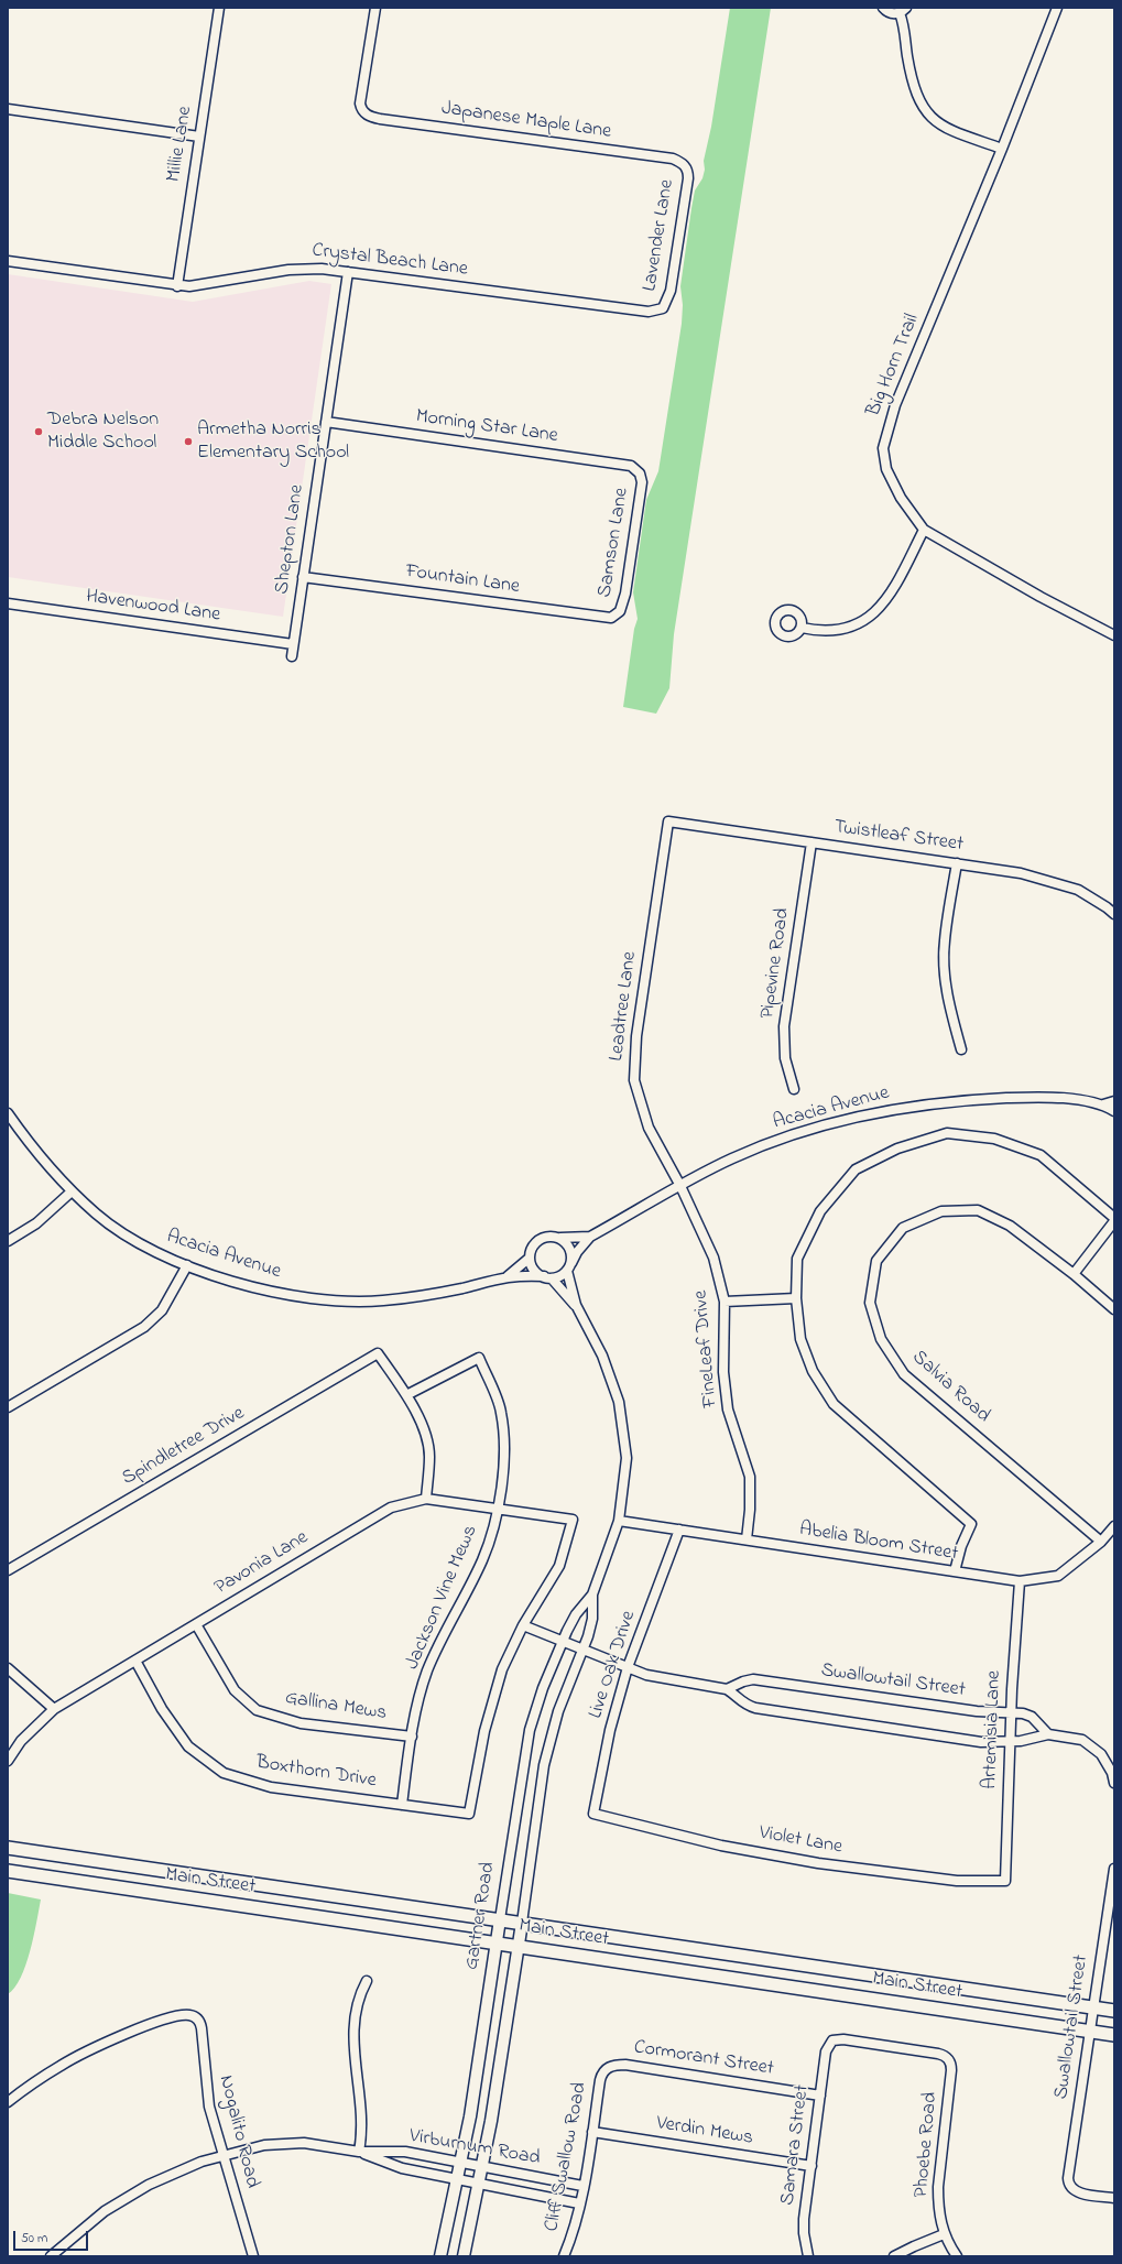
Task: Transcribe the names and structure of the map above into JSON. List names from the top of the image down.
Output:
{
  "streets": {
    "main road": ["Main Street"],
    "street": [
      "Japanese Maple Lane",
      "Millie Lane",
      "Lavender Lane",
      "Crystal Beach Lane",
      "Big Horn Trail",
      "Morning Star Lane",
      "Shepton Lane",
      "Samson Lane",
      "Fountain Lane",
      "Havenwood Lane",
      "Twistleaf Street",
      "Pipevine Road",
      "Leadtree Lane",
      "Acacia Avenue",
      "FineLeaf Drive",
      "Salvia Road",
      "Spindletree Drive",
      "Abelia Bloom Street",
      "Pavonia Lane",
      "Jackson Vine Mews",
      "Live Oak Drive",
      "Swallowtail Street",
      "Gallina Mews",
      "Artemisia Lane",
      "Boxthorn Drive",
      "Violet Lane",
      "Gartner Road",
      "Cormorant Street",
      "Nogalito Road",
      "Verdin Mews",
      "Samara Street",
      "Phoebe Road",
      "Virburnum Road",
      "Cliff Swallow Road"
    ]
  },
  "crossings": [
    ["Japanese Maple Lane", "Lavender Lane"],
    ["Millie Lane", "Crystal Beach Lane"],
    ["Lavender Lane", "Crystal Beach Lane"],
    ["Crystal Beach Lane", "Shepton Lane"],
    ["Morning Star Lane", "Shepton Lane"],
    ["Morning Star Lane", "Samson Lane"],
    ["Shepton Lane", "Fountain Lane"],
    ["Shepton Lane", "Havenwood Lane"],
    ["Samson Lane", "Fountain Lane"],
    ["Twistleaf Street", "Pipevine Road"],
    ["Twistleaf Street", "Leadtree Lane"],
    ["Leadtree Lane", "Acacia Avenue"],
    ["Leadtree Lane", "FineLeaf Drive"],
    ["Acacia Avenue", "FineLeaf Drive"],
    ["FineLeaf Drive", "Abelia Bloom Street"],
    ["Salvia Road", "Abelia Bloom Street"],
    ["Spindletree Drive", "Jackson Vine Mews"],
    ["Abelia Bloom Street", "Live Oak Drive"],
    ["Abelia Bloom Street", "Artemisia Lane"],
    ["Abelia Bloom Street", "Gartner Road"],
    ["Pavonia Lane", "Jackson Vine Mews"],
    ["Pavonia Lane", "Gallina Mews"],
    ["Pavonia Lane", "Boxthorn Drive"],
    ["Jackson Vine Mews", "Gallina Mews"],
    ["Jackson Vine Mews", "Boxthorn Drive"],
    ["Live Oak Drive", "Violet Lane"],
    ["Swallowtail Street", "Artemisia Lane"],
    ["Swallowtail Street", "Main Street"],
    ["Artemisia Lane", "Violet Lane"],
    ["Main Street", "Gartner Road"],
    ["Gartner Road", "Virburnum Road"],
    ["Cormorant Street", "Samara Street"],
    ["Cormorant Street", "Cliff Swallow Road"],
    ["Nogalito Road", "Virburnum Road"],
    ["Verdin Mews", "Samara Street"],
    ["Verdin Mews", "Cliff Swallow Road"],
    ["Samara Street", "Phoebe Road"],
    ["Virburnum Road", "Cliff Swallow Road"]
  ],
  "places": ["Debra Nelson Middle School", "Armetha Norris Elementary School"],
  "scale_bar": "50 m"
}
